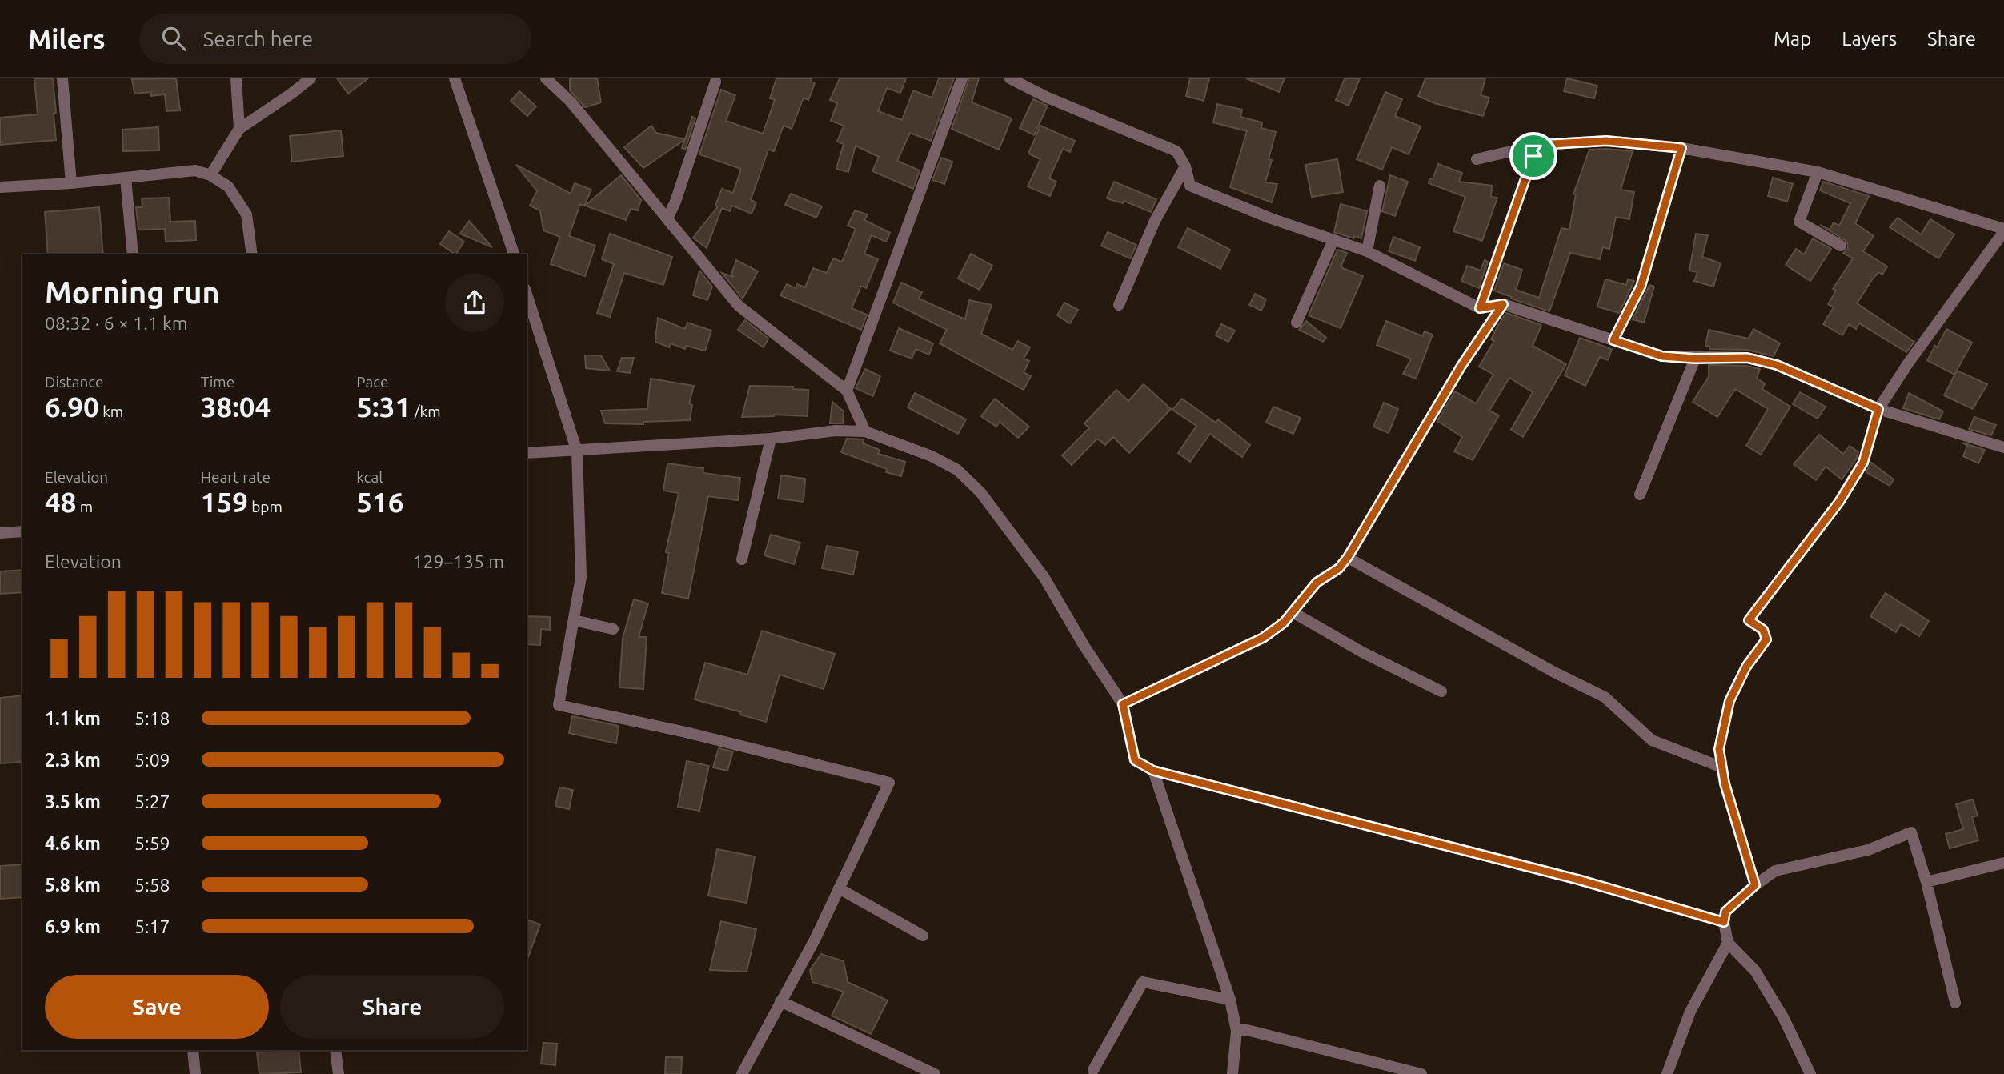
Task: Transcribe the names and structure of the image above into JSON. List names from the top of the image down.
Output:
{
  "page": {
    "header": "Milers",
    "search": "Search here",
    "nav": ["Map", "Layers", "Share"],
    "heading": ["Morning run", "08:32 · 6 × 1.1 km"],
    "stats": [
      ["Distance", "6.90 km"],
      ["Time", "38:04"],
      ["Pace", "5:31 /km"],
      ["Elevation", "48 m"],
      ["Heart rate", "159 bpm"],
      ["kcal", "516"]
    ],
    "chart": ["Elevation", "129–135 m"],
    "list": [
      {
        "name": "1.1 km",
        "note": "5:18"
      },
      {
        "name": "2.3 km",
        "note": "5:09"
      },
      {
        "name": "3.5 km",
        "note": "5:27"
      },
      {
        "name": "4.6 km",
        "note": "5:59"
      },
      {
        "name": "5.8 km",
        "note": "5:58"
      },
      {
        "name": "6.9 km",
        "note": "5:17"
      }
    ],
    "buttons": ["Save", "Share"]
  }
}
